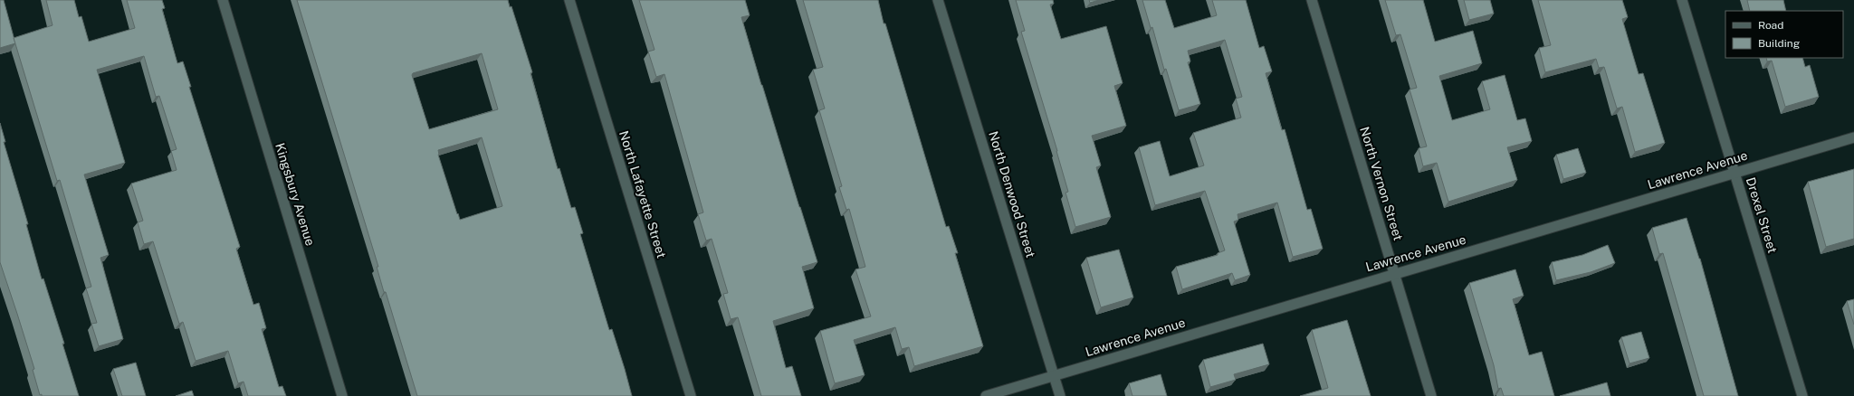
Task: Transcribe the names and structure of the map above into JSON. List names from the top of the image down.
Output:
{
  "streets": {
    "street": [
      "Lawrence Avenue",
      "North Vernon Street",
      "Kingsbury Avenue",
      "North Lafayette Street",
      "North Denwood Street",
      "Drexel Street"
    ]
  },
  "crossings": [
    ["Lawrence Avenue", "North Vernon Street"],
    ["Lawrence Avenue", "North Denwood Street"],
    ["Lawrence Avenue", "Drexel Street"]
  ],
  "legend": ["Road", "Building"]
}
